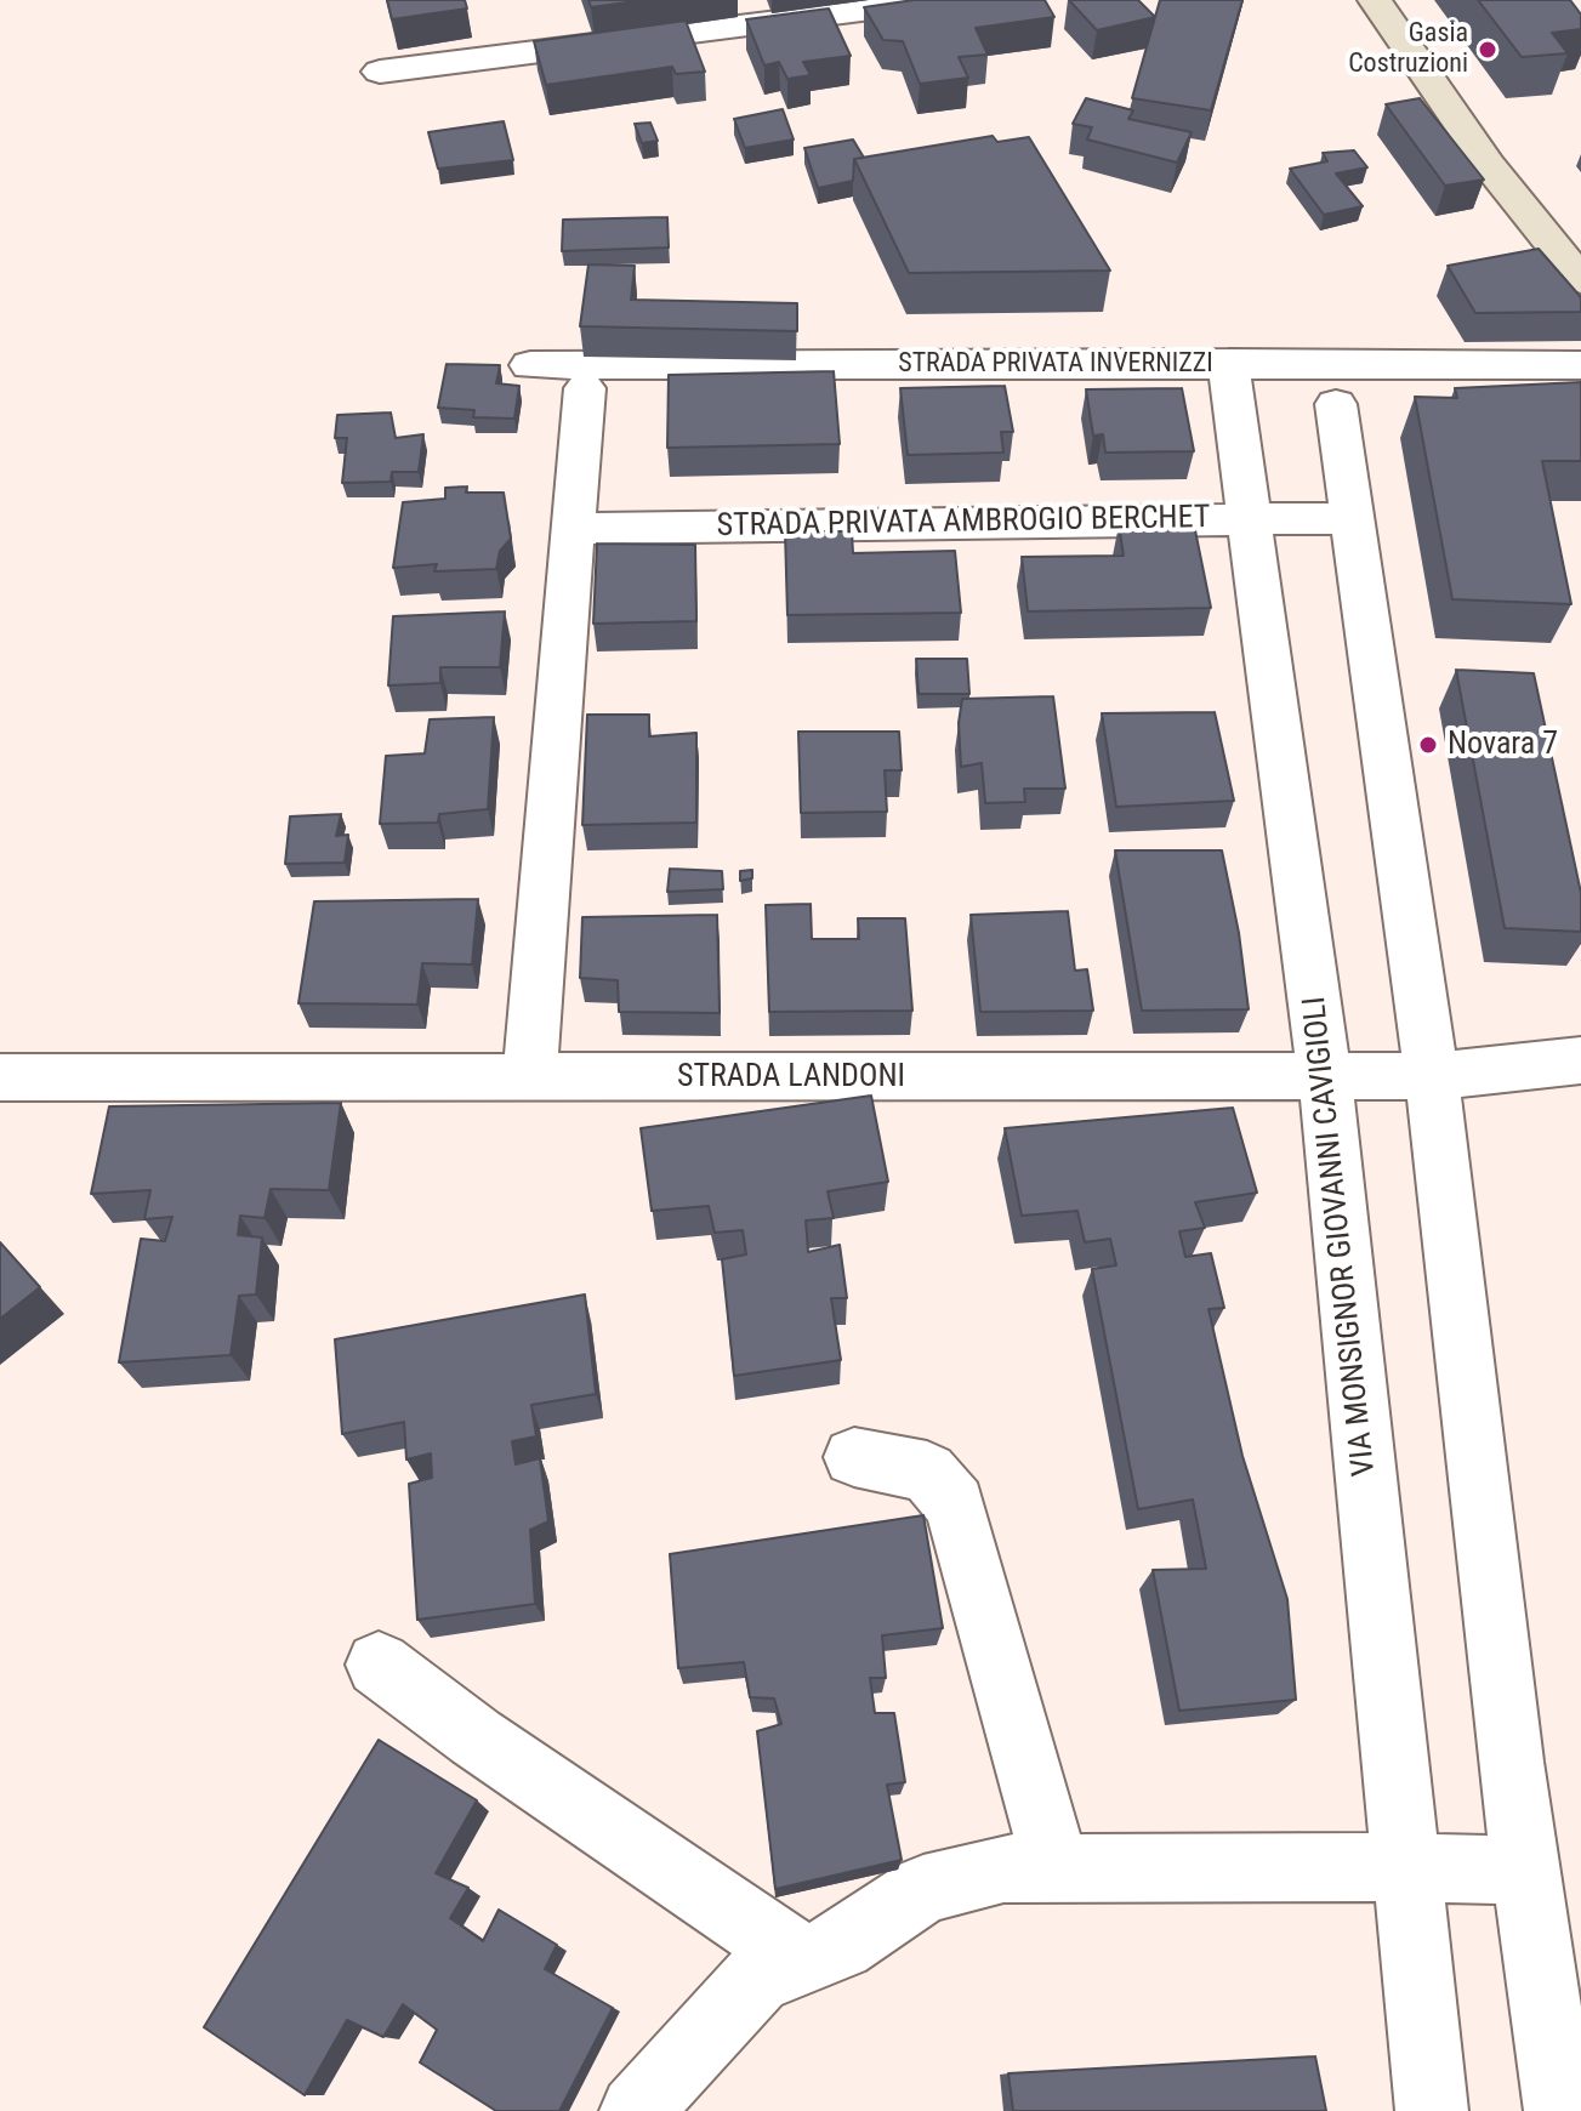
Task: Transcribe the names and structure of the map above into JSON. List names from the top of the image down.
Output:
{
  "streets": {
    "street": [
      "STRADA PRIVATA INVERNIZZI",
      "STRADA PRIVATA AMBROGIO BERCHET",
      "STRADA LANDONI",
      "VIA MONSIGNOR GIOVANNI CAVIGIOLI"
    ]
  },
  "crossings": [
    ["STRADA PRIVATA INVERNIZZI", "VIA MONSIGNOR GIOVANNI CAVIGIOLI"],
    ["STRADA PRIVATA AMBROGIO BERCHET", "VIA MONSIGNOR GIOVANNI CAVIGIOLI"],
    ["STRADA LANDONI", "VIA MONSIGNOR GIOVANNI CAVIGIOLI"]
  ],
  "places": ["Gasia Costruzioni", "Novara 7"]
}
